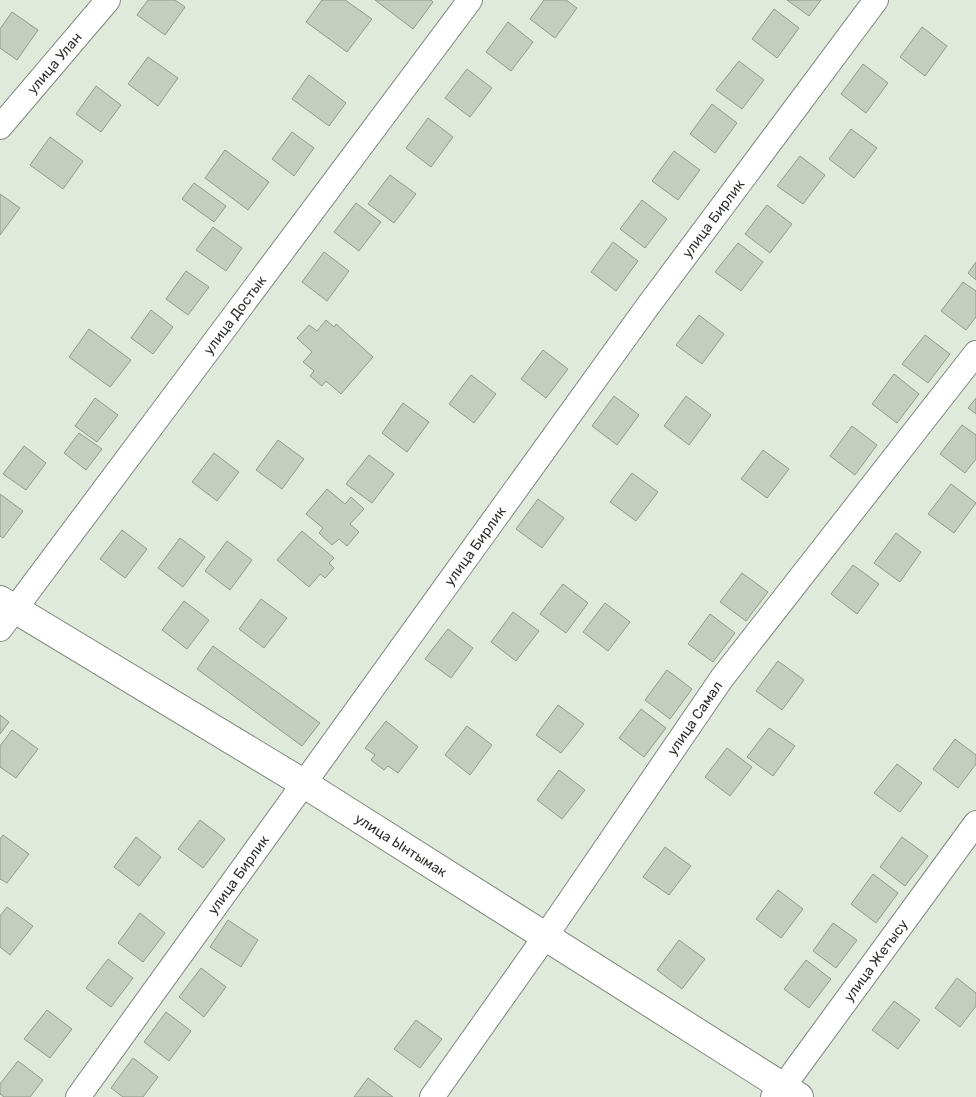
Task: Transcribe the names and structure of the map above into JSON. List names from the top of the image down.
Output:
{
  "streets": {
    "street": [
      "улица Улан",
      "улица Бирлик",
      "улица Достык",
      "улица Самал",
      "улица Ынтымак",
      "улица Жетысу"
    ]
  },
  "crossings": [
    ["улица Бирлик", "улица Ынтымак"],
    ["улица Достык", "улица Ынтымак"],
    ["улица Самал", "улица Ынтымак"],
    ["улица Ынтымак", "улица Жетысу"]
  ]
}
